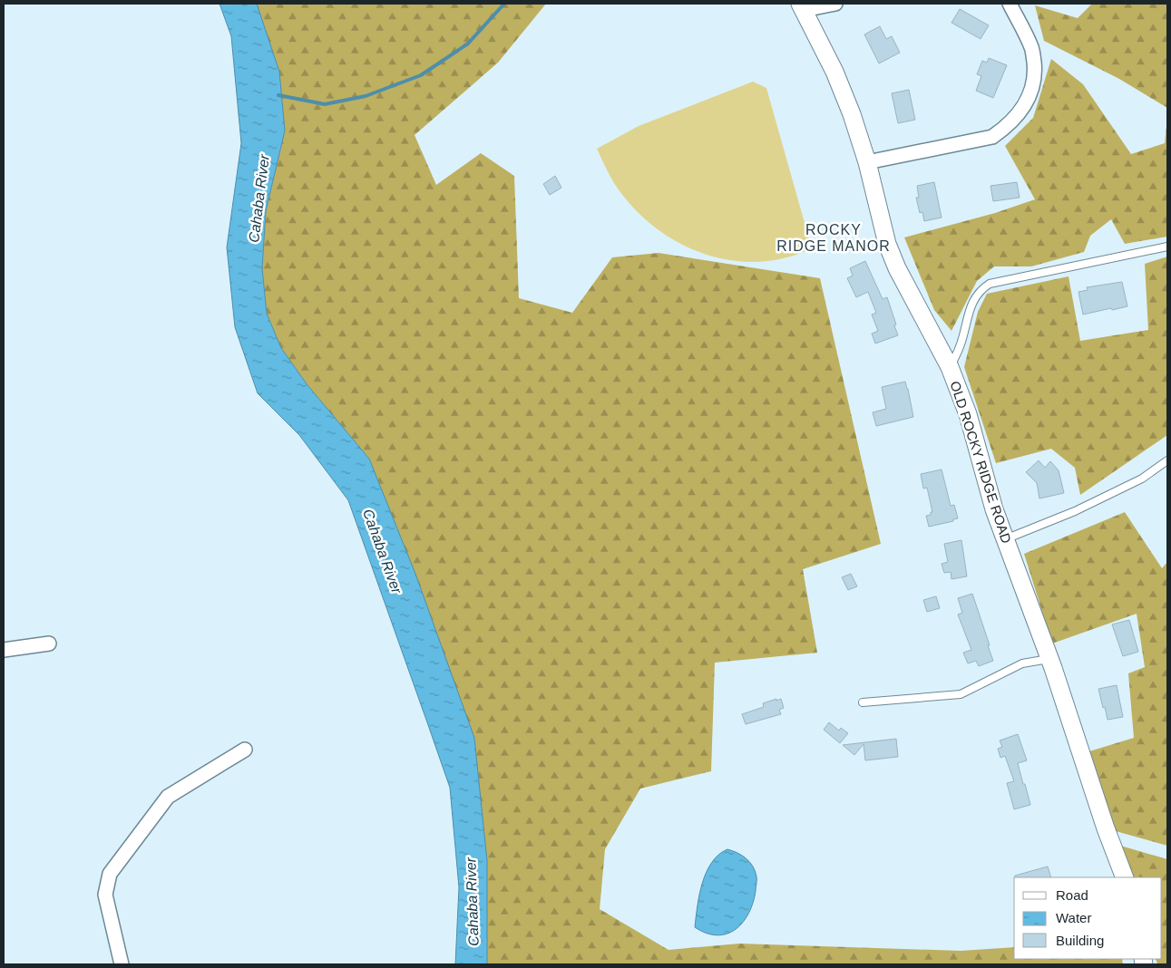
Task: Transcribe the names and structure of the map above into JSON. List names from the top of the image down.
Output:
{
  "streets": {
    "street": ["OLD ROCKY RIDGE ROAD"]
  },
  "districts": ["ROCKY RIDGE MANOR"],
  "water": ["Cahaba River"],
  "legend": ["Road", "Water", "Building"]
}
